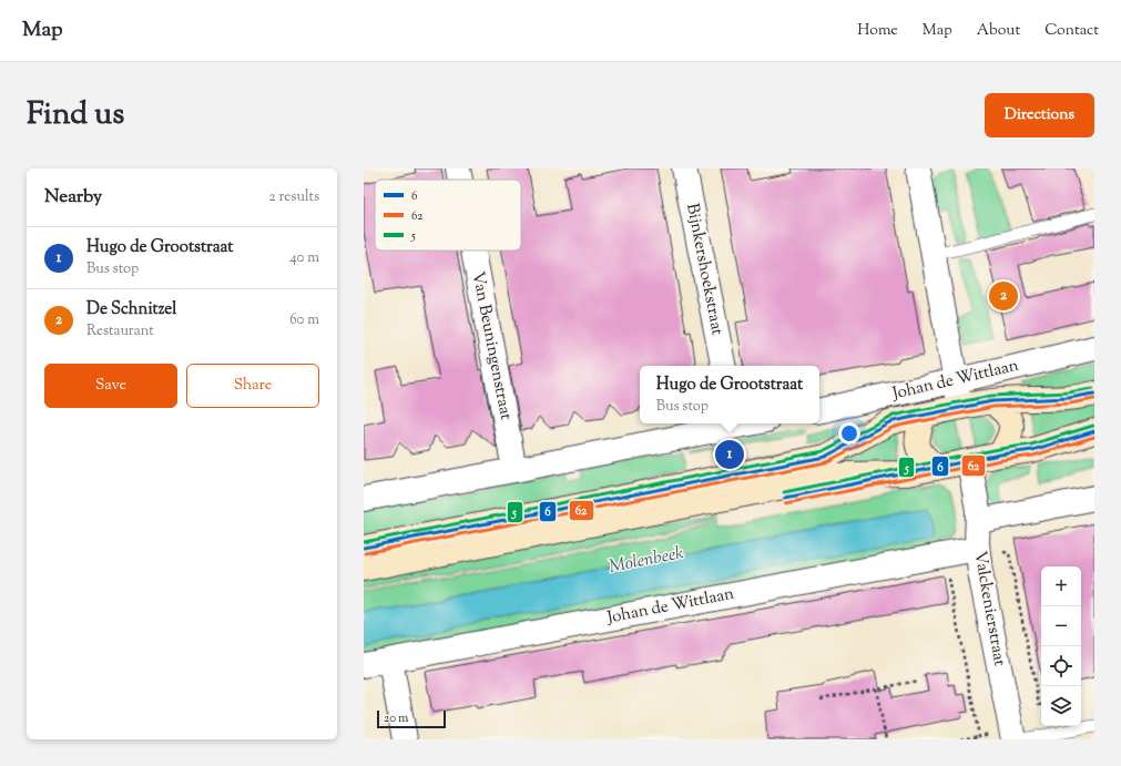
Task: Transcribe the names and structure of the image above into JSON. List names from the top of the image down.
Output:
{
  "streets": {
    "main road": ["Johan de Wittlaan"],
    "street": ["Bijnkershoekstraat", "Van Beuningenstraat", "Valckenierstraat"]
  },
  "crossings": [
    ["Johan de Wittlaan", "Valckenierstraat"]
  ],
  "water": ["Molenbeek"],
  "lines": ["transit line 5", "transit line 6", "transit line 62"],
  "legend": ["6", "62", "5"],
  "scale_bar": "20 m",
  "page": {
    "header": "Map",
    "nav": [
      "Home",
      "Map",
      "About",
      "Contact"
    ],
    "title": "Find us",
    "buttons": [
      "Directions",
      ["Save", "Share"]
    ],
    "heading": ["Nearby", "2 results"],
    "list": [
      {
        "mark": "1",
        "name": "Hugo de Grootstraat",
        "note": "Bus stop",
        "value": "40 m"
      },
      {
        "mark": "2",
        "name": "De Schnitzel",
        "note": "Restaurant",
        "value": "60 m"
      }
    ],
    "pins": ["2", "1"],
    "popup": ["Hugo de Grootstraat", "Bus stop"],
    "map_buttons": ["+", "−"],
    "scale": "20 m"
  }
}
